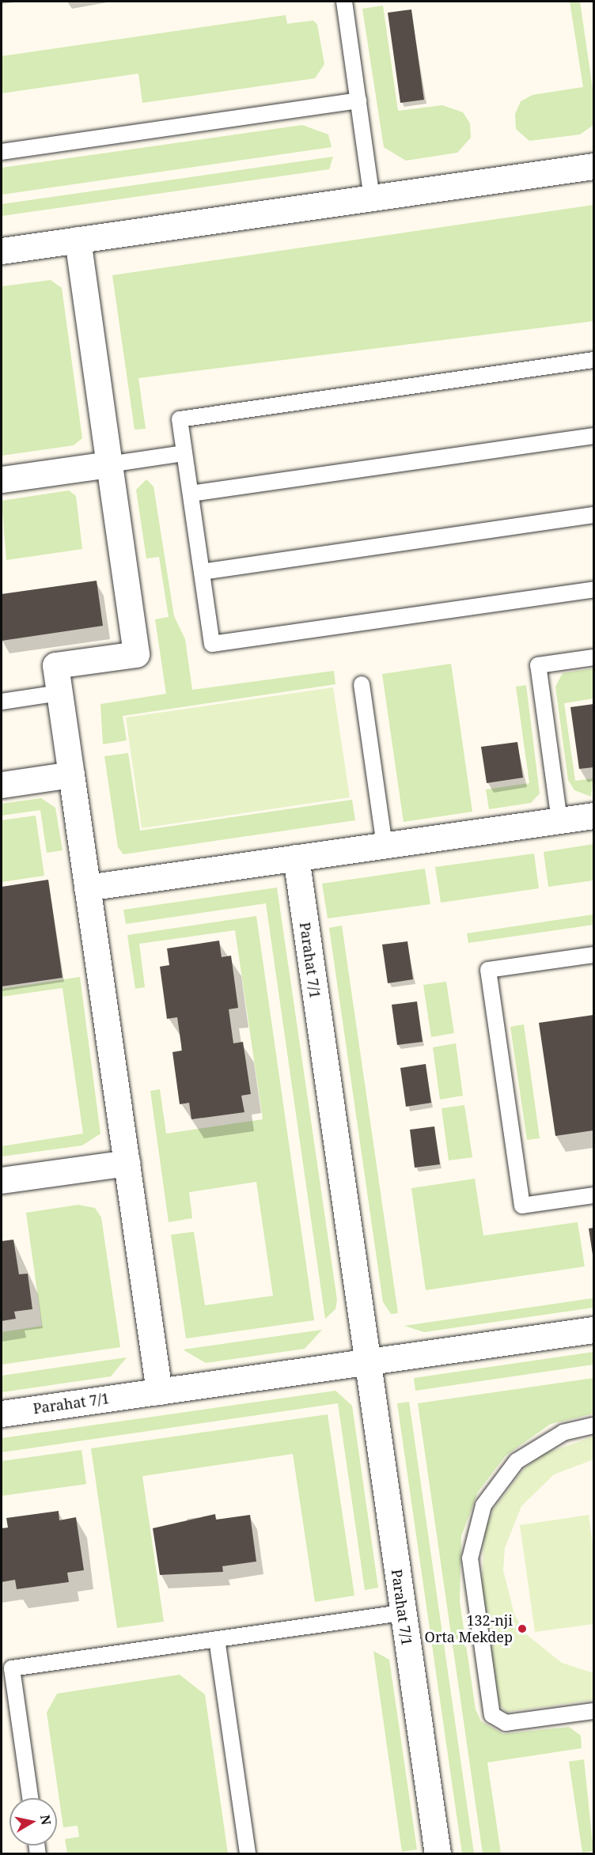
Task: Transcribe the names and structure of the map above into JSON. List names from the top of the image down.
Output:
{
  "streets": {
    "street": ["Parahat 7/1"]
  },
  "places": ["132-nji Orta Mekdep"],
  "north": "right"
}
